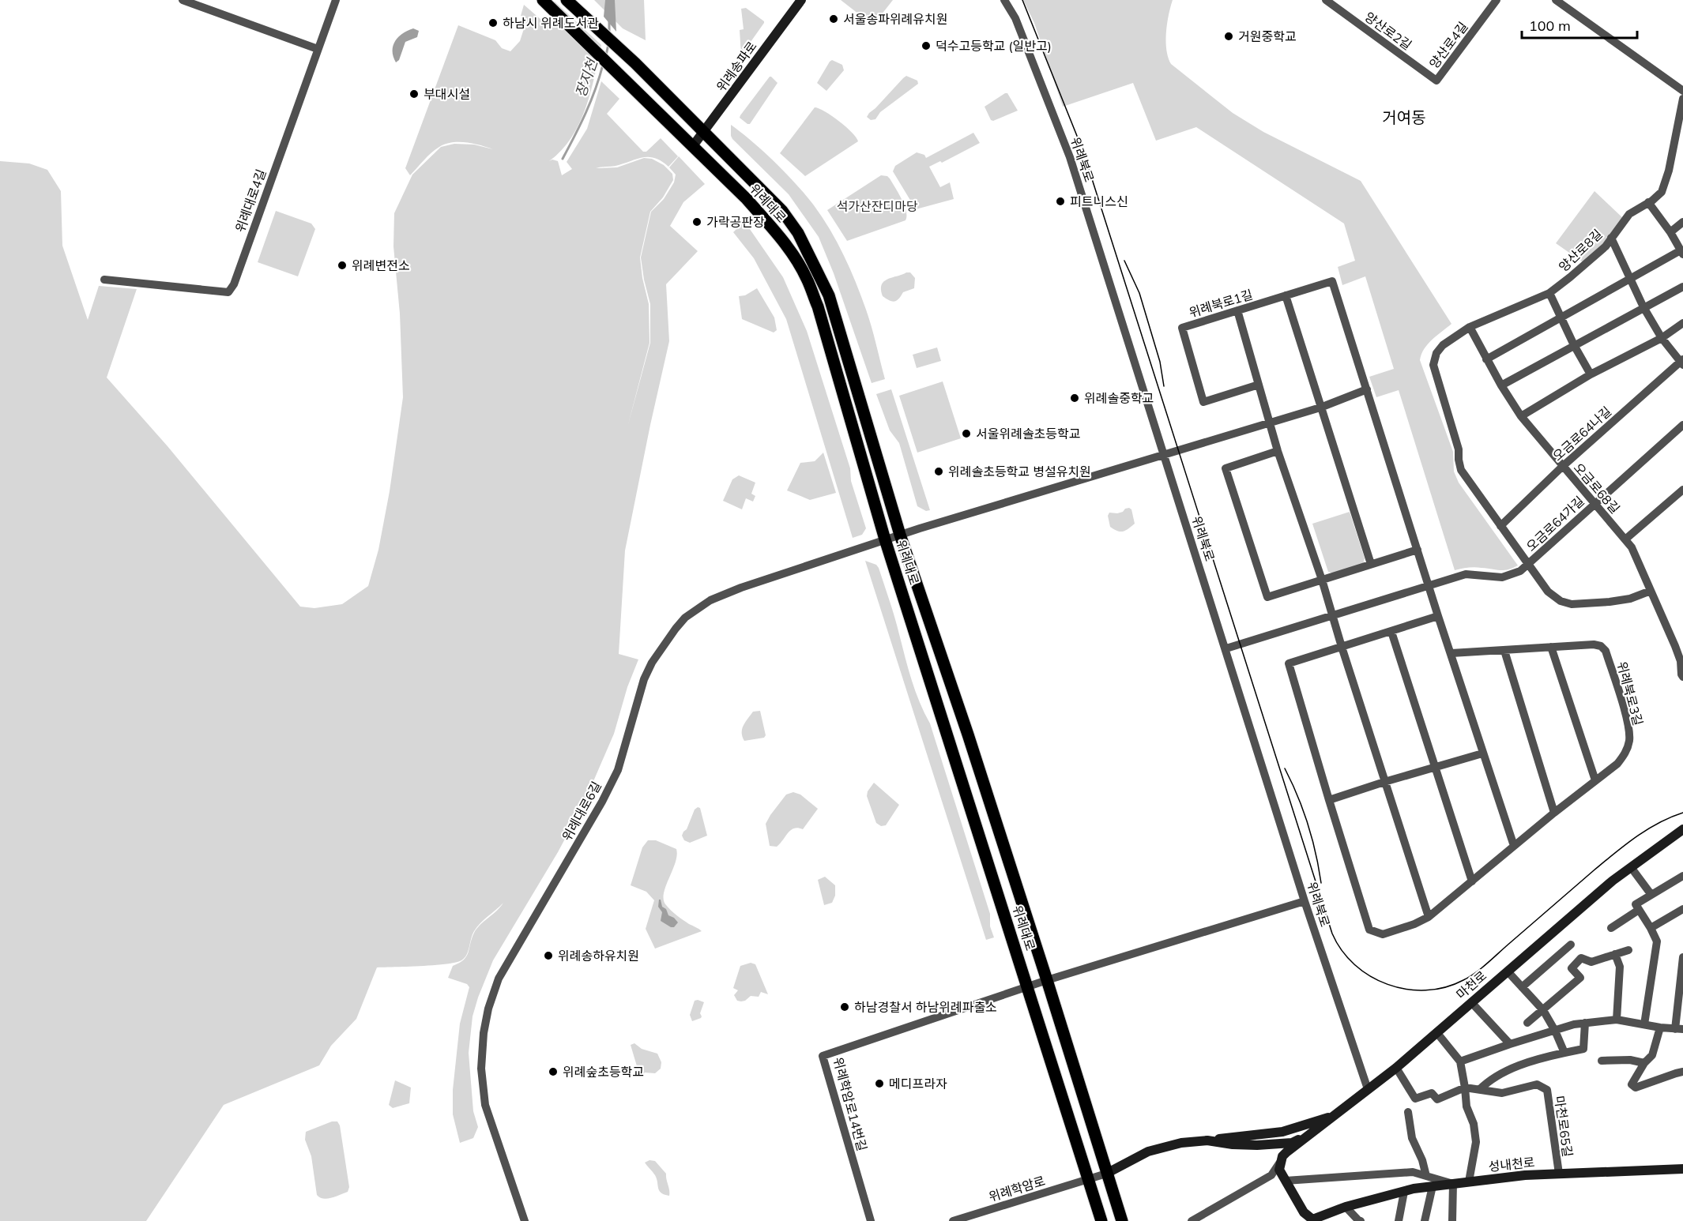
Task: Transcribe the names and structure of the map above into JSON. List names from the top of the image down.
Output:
{
  "streets": {
    "main road": [
      "위례송파로",
      "위례대로",
      "마천로",
      "성내천로"
    ],
    "street": [
      "양산로2길",
      "양산로4길",
      "위례북로",
      "위례대로4길",
      "양산로8길",
      "위례북로1길",
      "오금로64나길",
      "오금로68길",
      "오금로64가길",
      "위례북로3길",
      "위례대로6길",
      "위례학암로14번길",
      "마천로65길",
      "위례학암로"
    ]
  },
  "crossings": [
    ["양산로2길", "양산로4길"],
    ["위례송파로", "위례대로"],
    ["위례북로", "위례대로6길"],
    ["위례북로", "마천로"],
    ["위례북로", "위례학암로14번길"],
    ["위례대로", "위례대로6길"],
    ["위례대로", "위례학암로14번길"],
    ["위례대로", "위례학암로"],
    ["양산로8길", "오금로64나길"],
    ["양산로8길", "오금로68길"],
    ["양산로8길", "오금로64가길"],
    ["위례북로1길", "오금로64가길"],
    ["오금로64나길", "오금로68길"],
    ["오금로68길", "오금로64가길"],
    ["마천로", "성내천로"],
    ["마천로65길", "성내천로"]
  ],
  "districts": ["거여동"],
  "water": ["장지천"],
  "parks": ["석가산잔디마당"],
  "places": [
    "서울송파위례유치원",
    "하남시 위례도서관",
    "거원중학교",
    "덕수고등학교 (일반고)",
    "부대시설",
    "피트니스신",
    "가락공판장",
    "위례변전소",
    "위례솔중학교",
    "서울위례솔초등학교",
    "위례솔초등학교 병설유치원",
    "위례송하유치원",
    "하남경찰서 하남위례파출소",
    "위례숲초등학교",
    "메디프라자"
  ],
  "scale_bar": "100 m"
}
